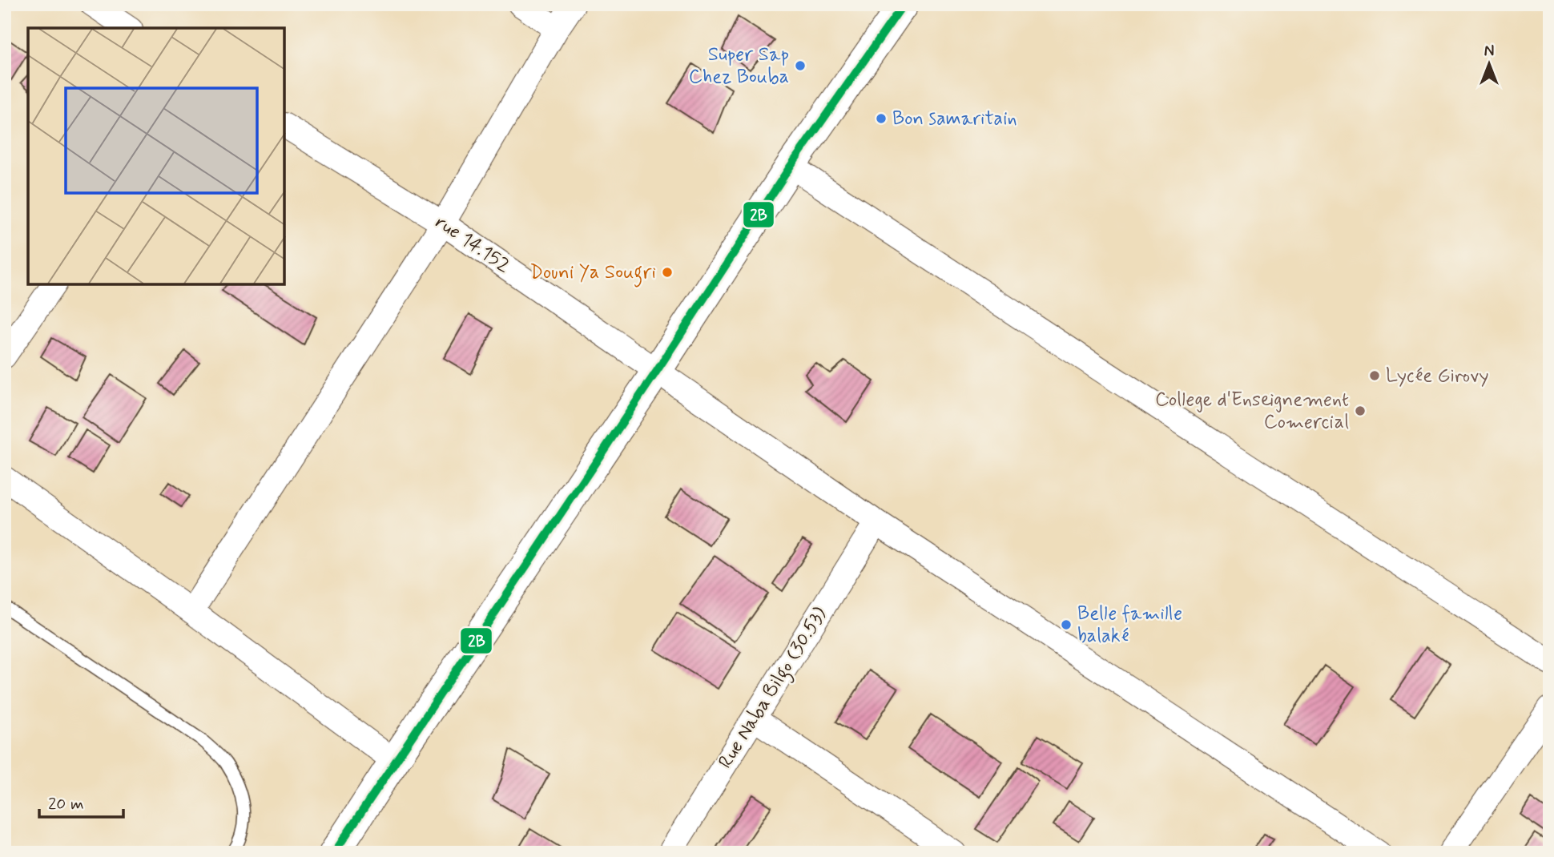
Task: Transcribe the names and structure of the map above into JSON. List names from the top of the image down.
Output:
{
  "streets": {
    "street": ["rue 14.152", "Rue Naba Bilgo (30.53)"]
  },
  "crossings": [
    ["rue 14.152", "Rue Naba Bilgo (30.53)"]
  ],
  "places": [
    "Super Sap Chez Bouba",
    "Bon samaritain",
    "Douni Ya Sougri",
    "Lycée Girovy",
    "College d'Enseignement Comercial",
    "Belle famille balaké"
  ],
  "lines": ["transit line 2B"],
  "scale_bar": "20 m",
  "north": "top"
}
